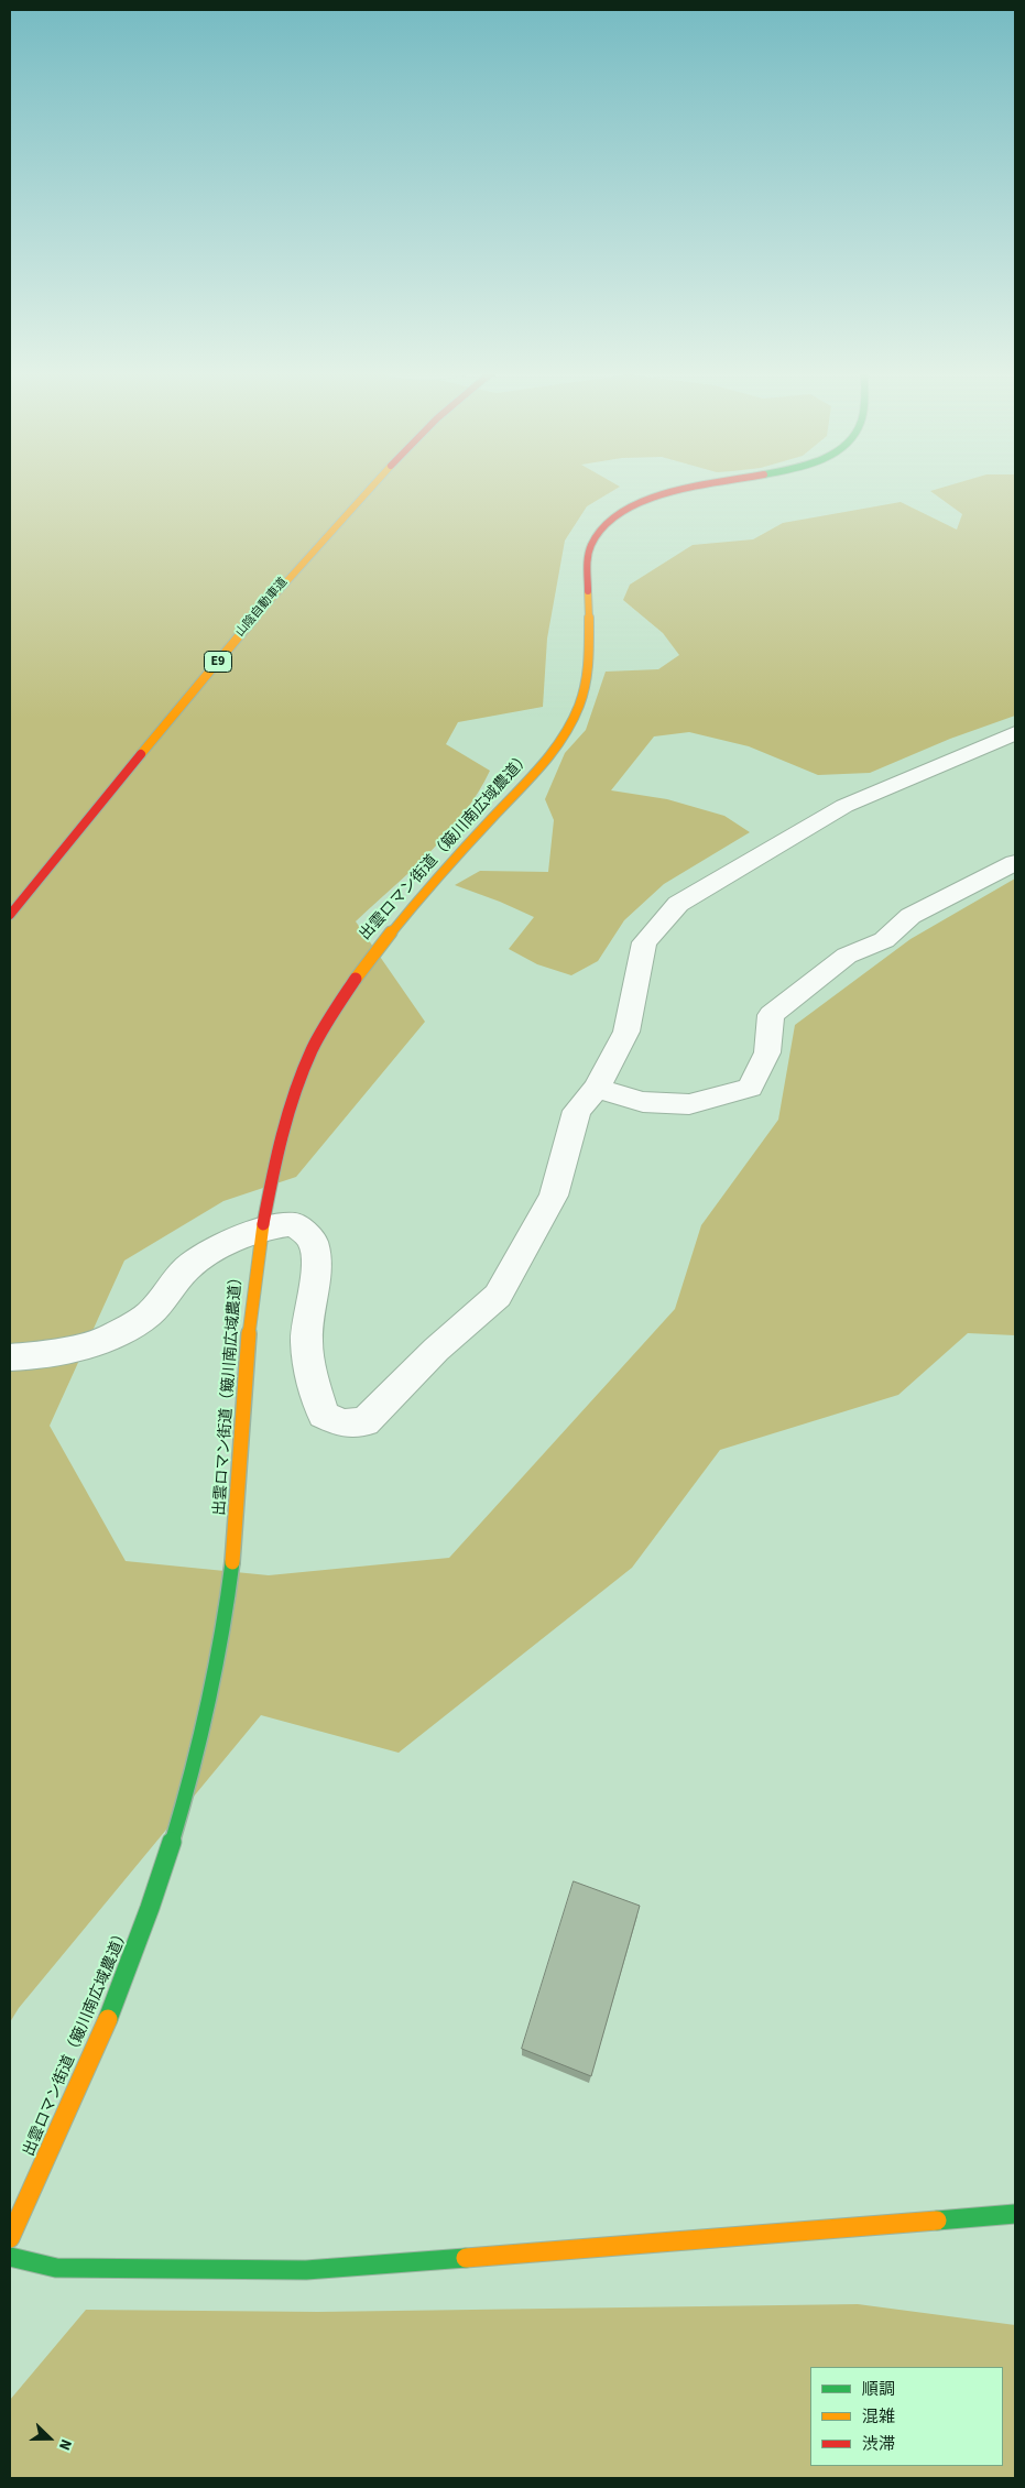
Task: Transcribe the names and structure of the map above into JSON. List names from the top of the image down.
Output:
{
  "streets": {
    "main road": ["山陰自動車道", "E9", "出雲ロマン街道（簸川南広域農道）"]
  },
  "legend": ["順調", "混雑", "渋滞"],
  "north": "right"
}
